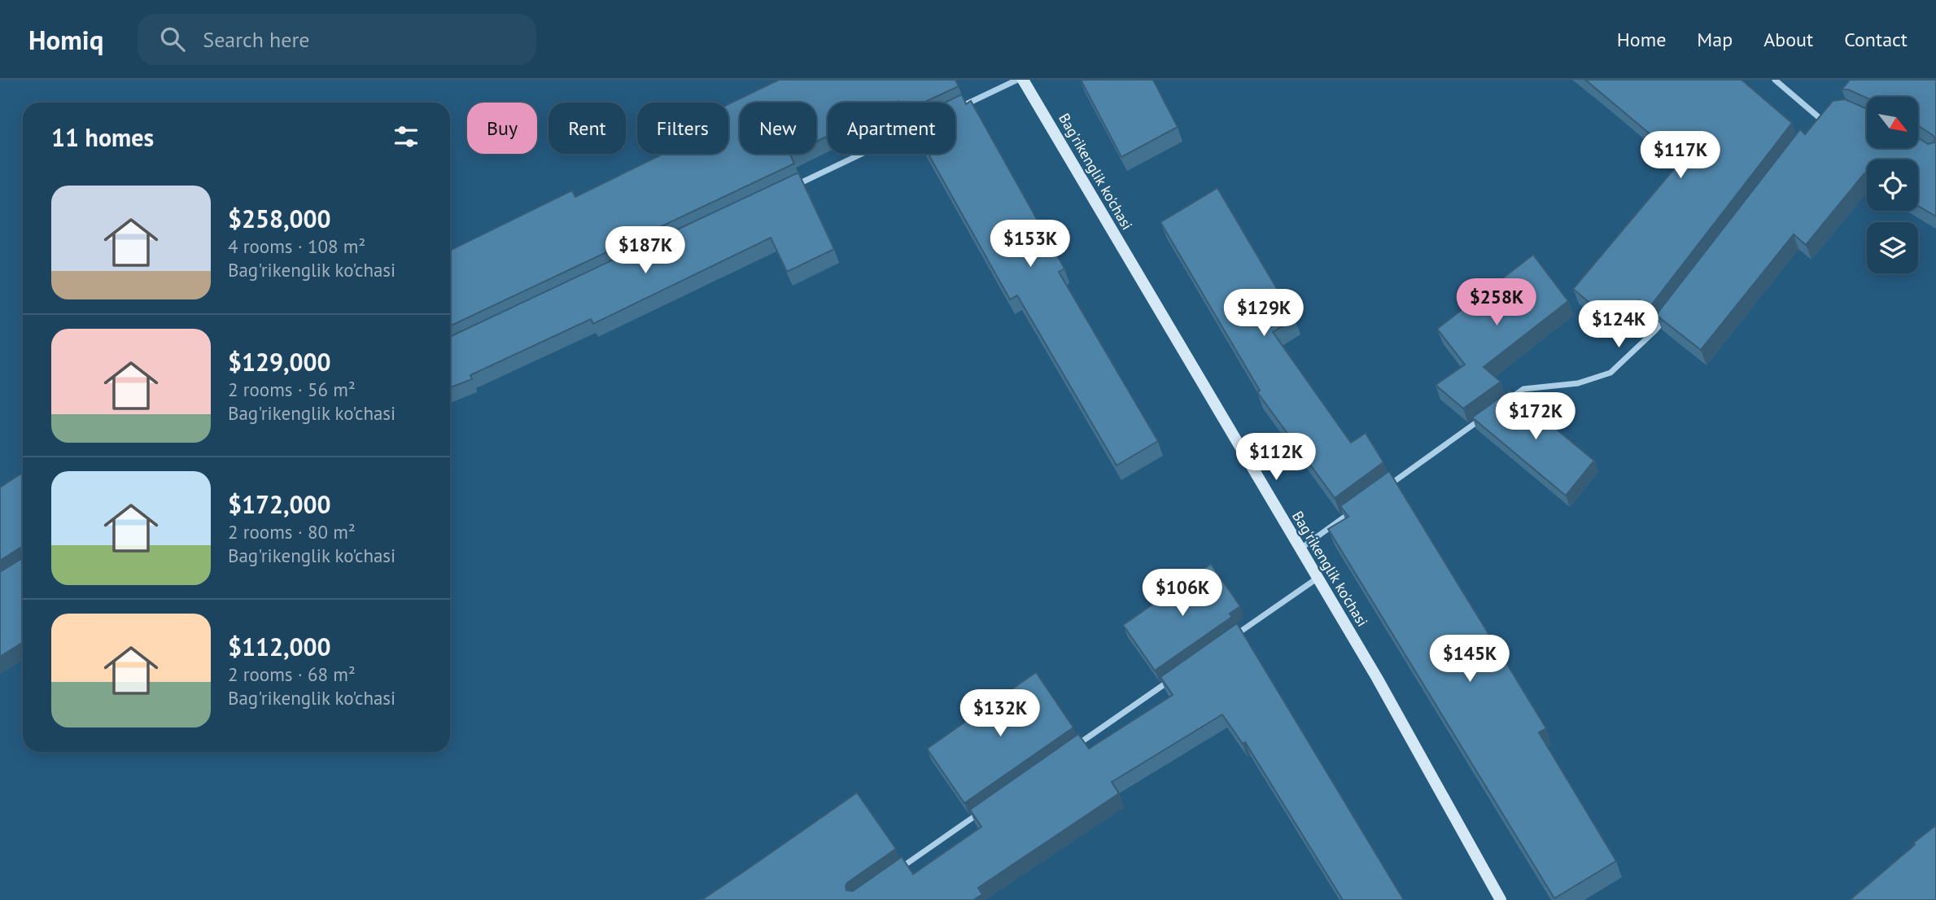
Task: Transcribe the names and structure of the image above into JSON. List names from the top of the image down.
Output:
{
  "streets": {
    "main road": ["Bag'rikenglik ko'chasi"]
  },
  "north": "bottom right",
  "page": {
    "header": "Homiq",
    "search": "Search here",
    "nav": [
      "Home",
      "Map",
      "About",
      "Contact"
    ],
    "chip": [
      "Buy",
      "Rent",
      "Filters",
      "New",
      "Apartment"
    ],
    "heading": "11 homes",
    "price": [
      "$117K",
      "$153K",
      "$187K",
      "$258K",
      "$129K",
      "$124K",
      "$172K",
      "$112K",
      "$106K",
      "$145K",
      "$132K"
    ],
    "list": [
      {
        "name": "$258,000",
        "note": "4 rooms · 108 m² · Bag'rikenglik ko'chasi"
      },
      {
        "name": "$129,000",
        "note": "2 rooms · 56 m² · Bag'rikenglik ko'chasi"
      },
      {
        "name": "$172,000",
        "note": "2 rooms · 80 m² · Bag'rikenglik ko'chasi"
      },
      {
        "name": "$112,000",
        "note": "2 rooms · 68 m² · Bag'rikenglik ko'chasi"
      }
    ]
  }
}
